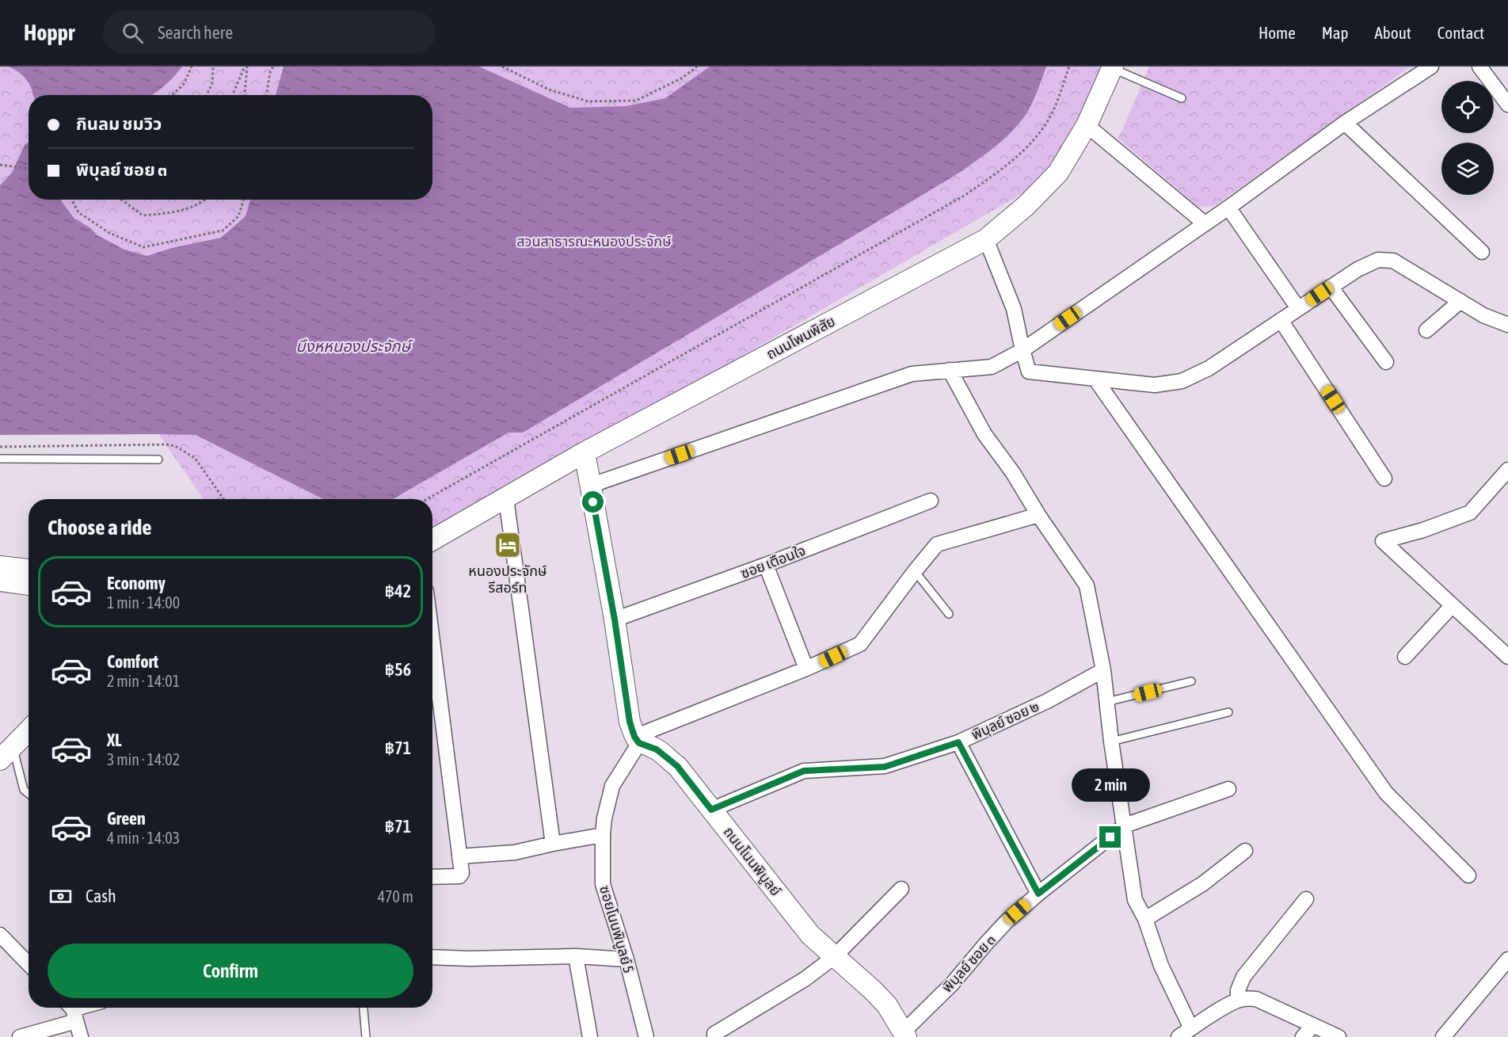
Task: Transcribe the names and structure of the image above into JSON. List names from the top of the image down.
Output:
{
  "streets": {
    "street": [
      "ถนนโพนพิสัย",
      "ซอย เตือนใจ",
      "พิบุลย์ ซอย ๒",
      "ถนนโนนพิบูลย์",
      "ซอยโนนพิบูลย์ 5",
      "พิบุลย์ ซอย ๓"
    ]
  },
  "crossings": [
    ["พิบุลย์ ซอย ๒", "ถนนโนนพิบูลย์"],
    ["ถนนโนนพิบูลย์", "ซอยโนนพิบูลย์ 5"],
    ["ถนนโนนพิบูลย์", "พิบุลย์ ซอย ๓"]
  ],
  "water": ["บึงหหนองประจักษ์"],
  "parks": ["สวนสาธารณะหนองประจักษ์"],
  "places": {
    "hotel": ["หนองประจักษ์ รีสอร์ท"]
  },
  "page": {
    "header": "Hoppr",
    "search": "Search here",
    "nav": [
      "Home",
      "Map",
      "About",
      "Contact"
    ],
    "banner": ["กินลม ชมวิว", "พิบุลย์ ซอย ๓"],
    "heading": "Choose a ride",
    "list": [
      {
        "name": "Economy",
        "note": "1 min · 14:00",
        "value": "฿42"
      },
      {
        "name": "Comfort",
        "note": "2 min · 14:01",
        "value": "฿56"
      },
      {
        "name": "XL",
        "note": "3 min · 14:02",
        "value": "฿71"
      },
      {
        "name": "Green",
        "note": "4 min · 14:03",
        "value": "฿71"
      }
    ],
    "bubble": "2 min",
    "pay": ["Cash", "470 m"],
    "buttons": "Confirm"
  }
}
